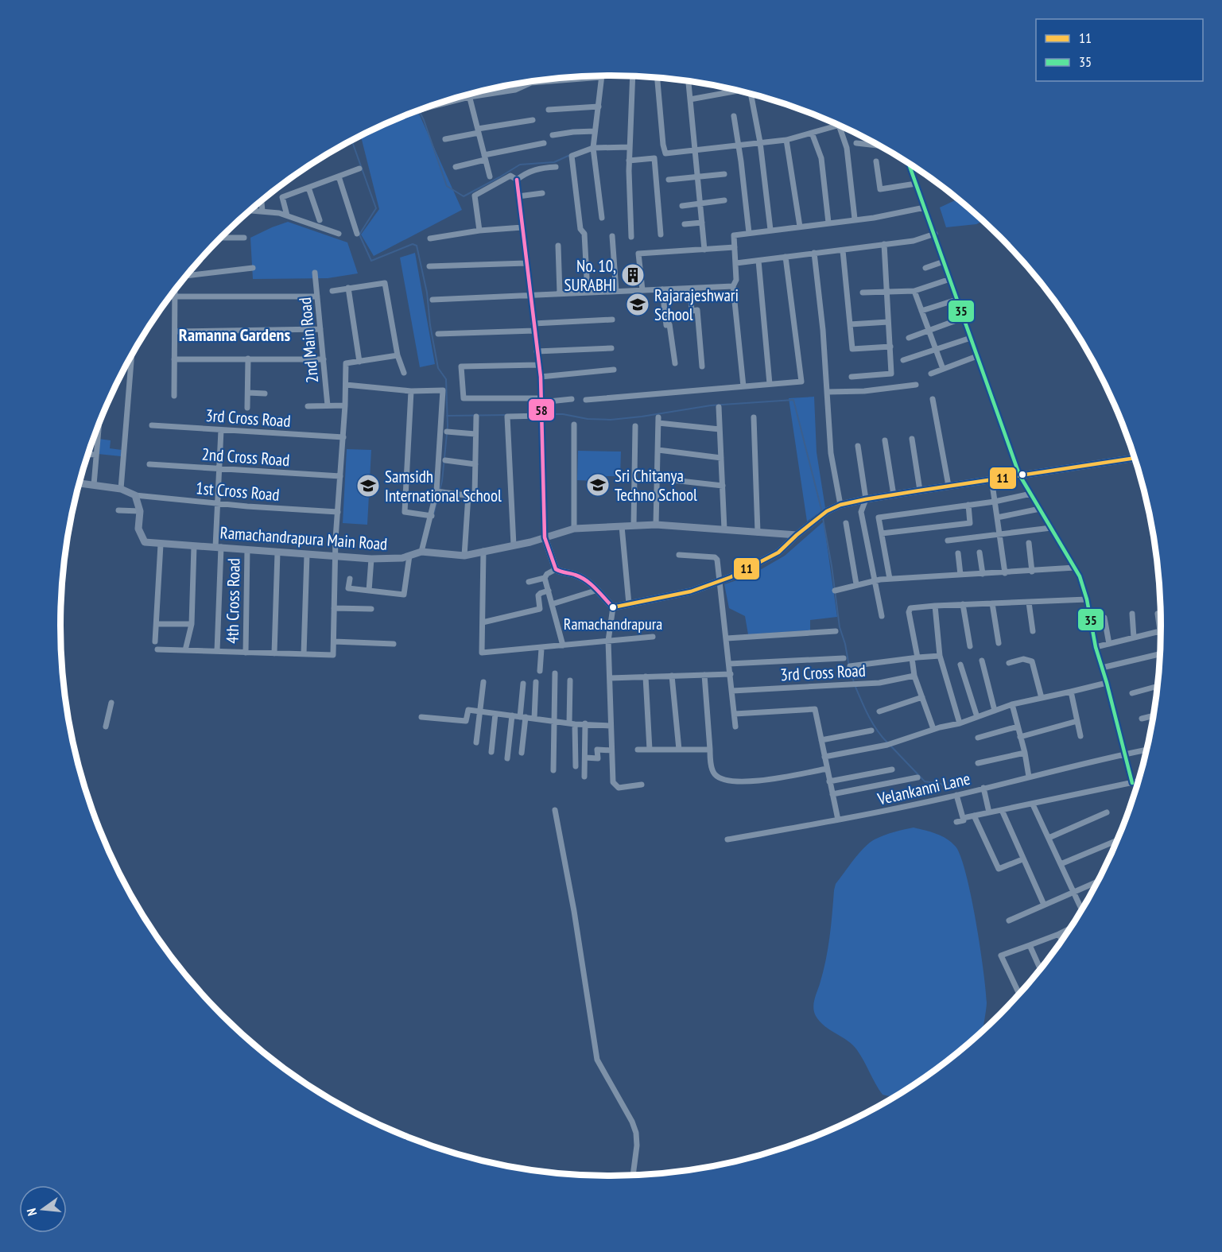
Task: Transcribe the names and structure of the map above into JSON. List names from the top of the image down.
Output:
{
  "streets": {
    "street": [
      "2nd Main Road",
      "3rd Cross Road",
      "2nd Cross Road",
      "1st Cross Road",
      "Ramachandrapura Main Road",
      "4th Cross Road",
      "Velankanni Lane"
    ]
  },
  "crossings": [
    ["1st Cross Road", "Ramachandrapura Main Road"],
    ["Ramachandrapura Main Road", "4th Cross Road"]
  ],
  "districts": ["Ramanna Gardens"],
  "places": {
    "building": ["No. 10, SURABHI"],
    "school or university": ["Rajarajeshwari School", "Sri Chitanya Techno School", "Samsidh International School"],
    "other": ["Ramachandrapura"]
  },
  "lines": ["transit line 35", "transit line 58", "transit line 11"],
  "legend": ["11", "35"],
  "north": "left"
}
